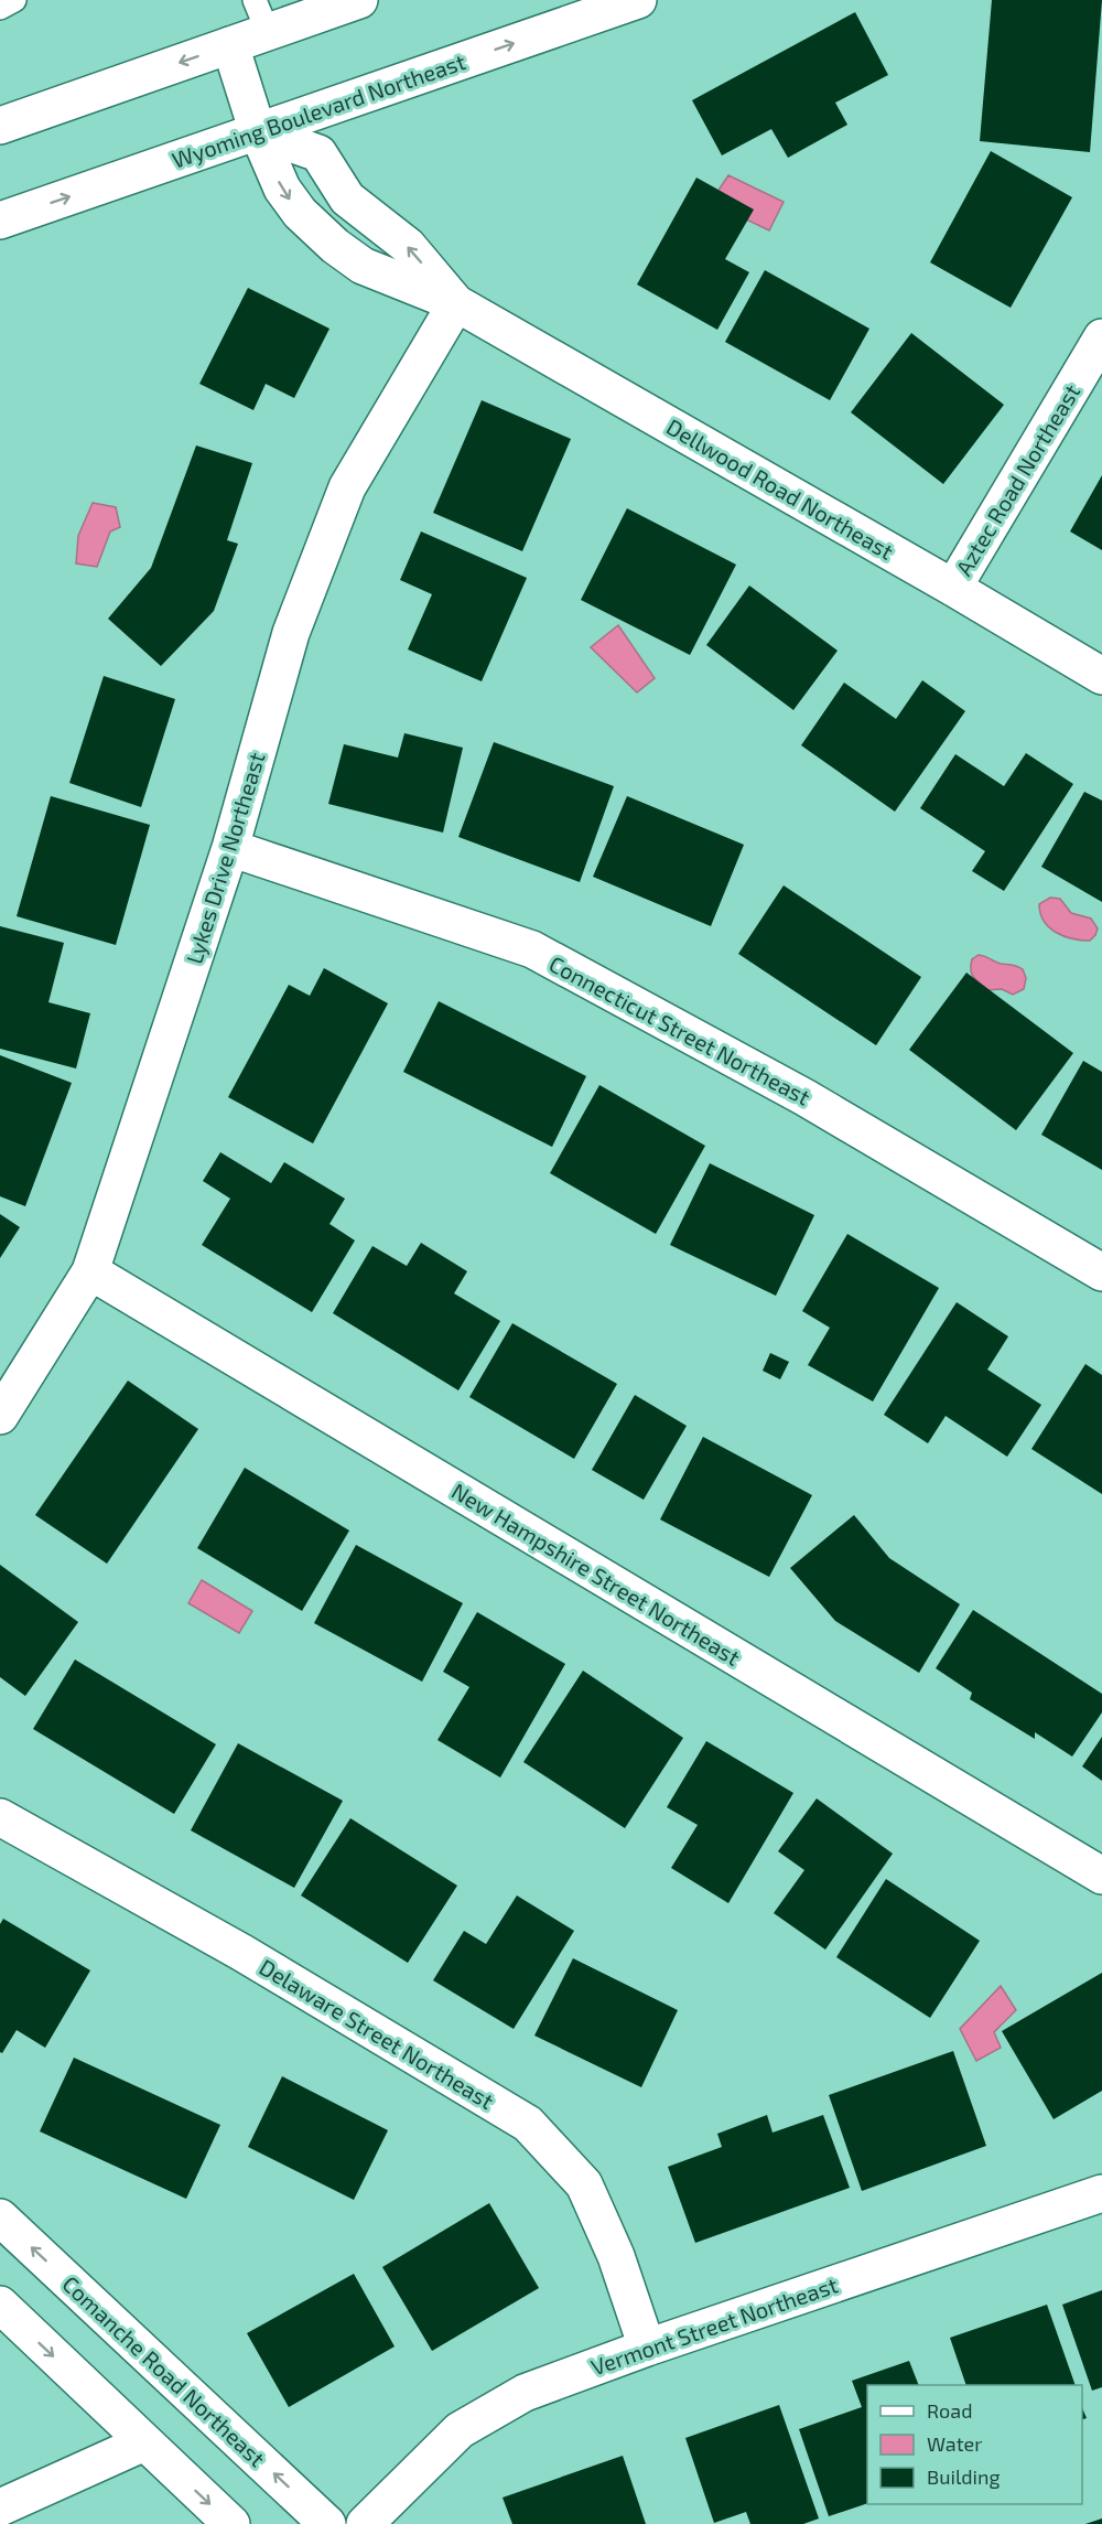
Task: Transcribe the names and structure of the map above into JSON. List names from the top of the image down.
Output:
{
  "streets": {
    "street": [
      "Wyoming Boulevard Northeast",
      "Aztec Road Northeast",
      "Dellwood Road Northeast",
      "Lykes Drive Northeast",
      "Connecticut Street Northeast",
      "New Hampshire Street Northeast",
      "Delaware Street Northeast",
      "Vermont Street Northeast",
      "Comanche Road Northeast"
    ]
  },
  "crossings": [
    ["Wyoming Boulevard Northeast", "Dellwood Road Northeast"],
    ["Aztec Road Northeast", "Dellwood Road Northeast"],
    ["Dellwood Road Northeast", "Lykes Drive Northeast"],
    ["Lykes Drive Northeast", "Connecticut Street Northeast"],
    ["Lykes Drive Northeast", "New Hampshire Street Northeast"],
    ["Delaware Street Northeast", "Vermont Street Northeast"]
  ],
  "legend": ["Road", "Water", "Building"]
}
